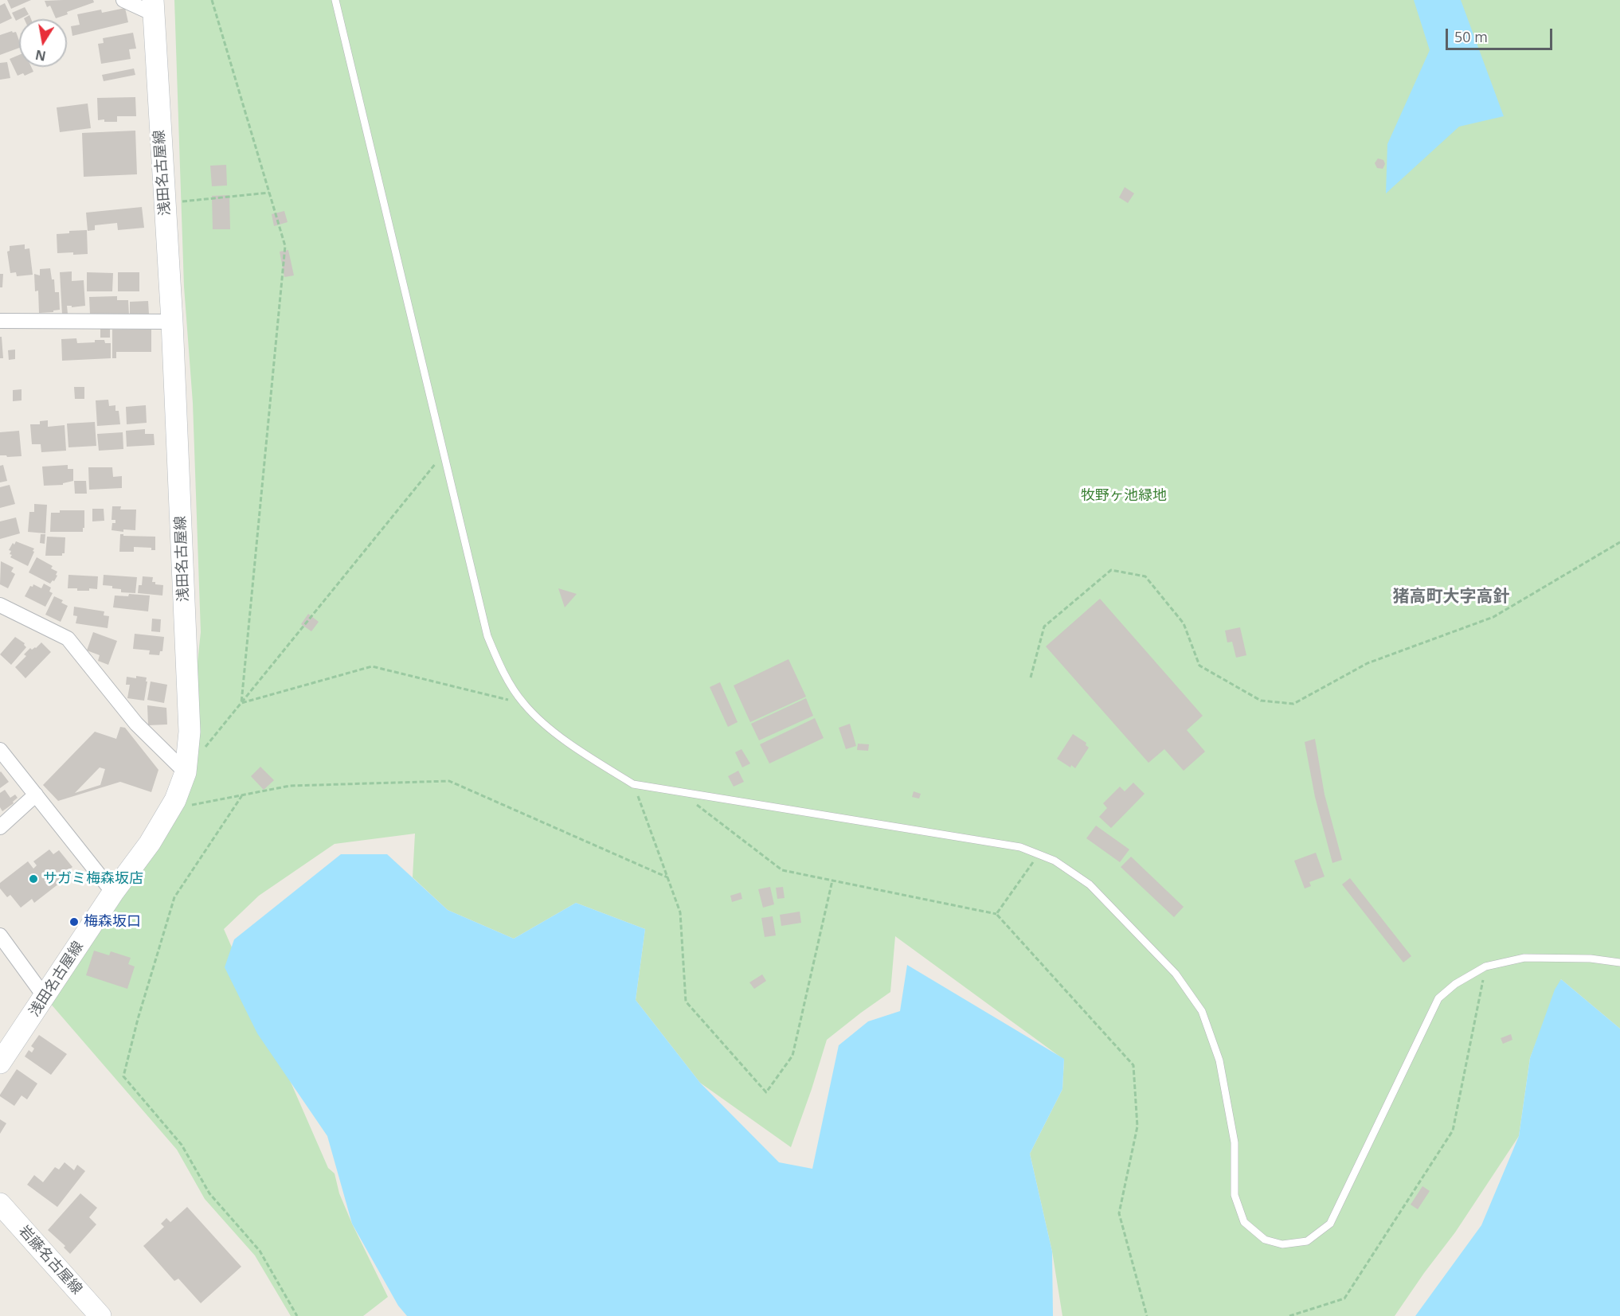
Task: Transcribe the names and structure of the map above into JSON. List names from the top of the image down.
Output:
{
  "streets": {
    "main road": ["浅田名古屋線", "岩藤名古屋線"]
  },
  "districts": ["猪高町大字高針"],
  "parks": ["牧野ヶ池緑地"],
  "places": ["サガミ梅森坂店", "梅森坂口"],
  "scale_bar": "50 m",
  "north": "bottom"
}
